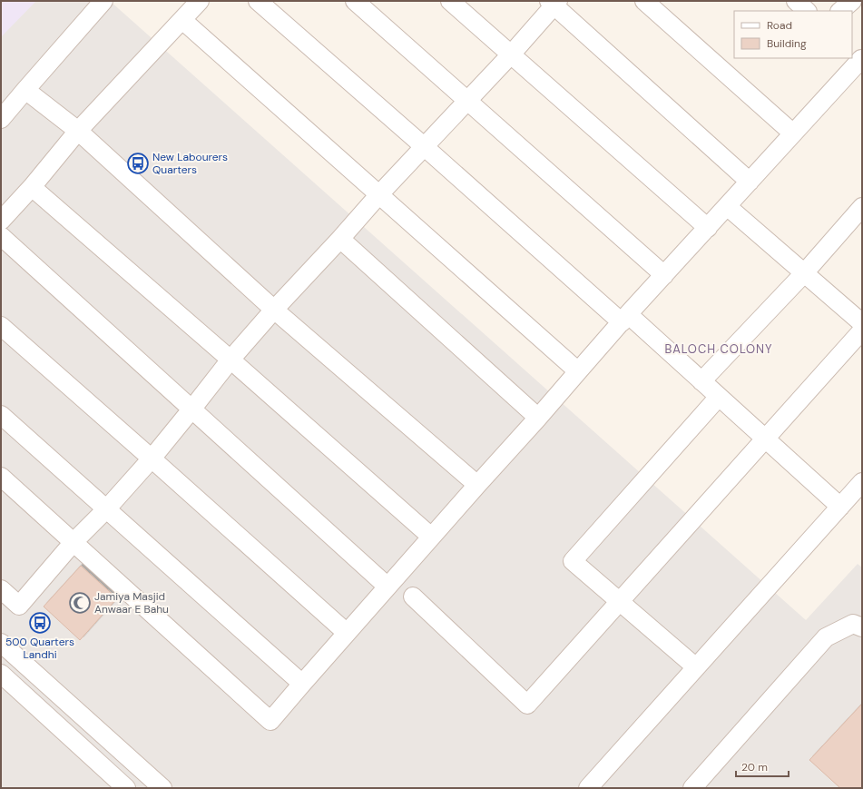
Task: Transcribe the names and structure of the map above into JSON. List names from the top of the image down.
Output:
{
  "districts": ["BALOCH COLONY"],
  "places": {
    "bus stop": ["New Labourers Quarters", "500 Quarters Landhi"],
    "mosque": ["Jamiya Masjid Anwaar E Bahu"]
  },
  "legend": ["Road", "Building"],
  "scale_bar": "20 m"
}
